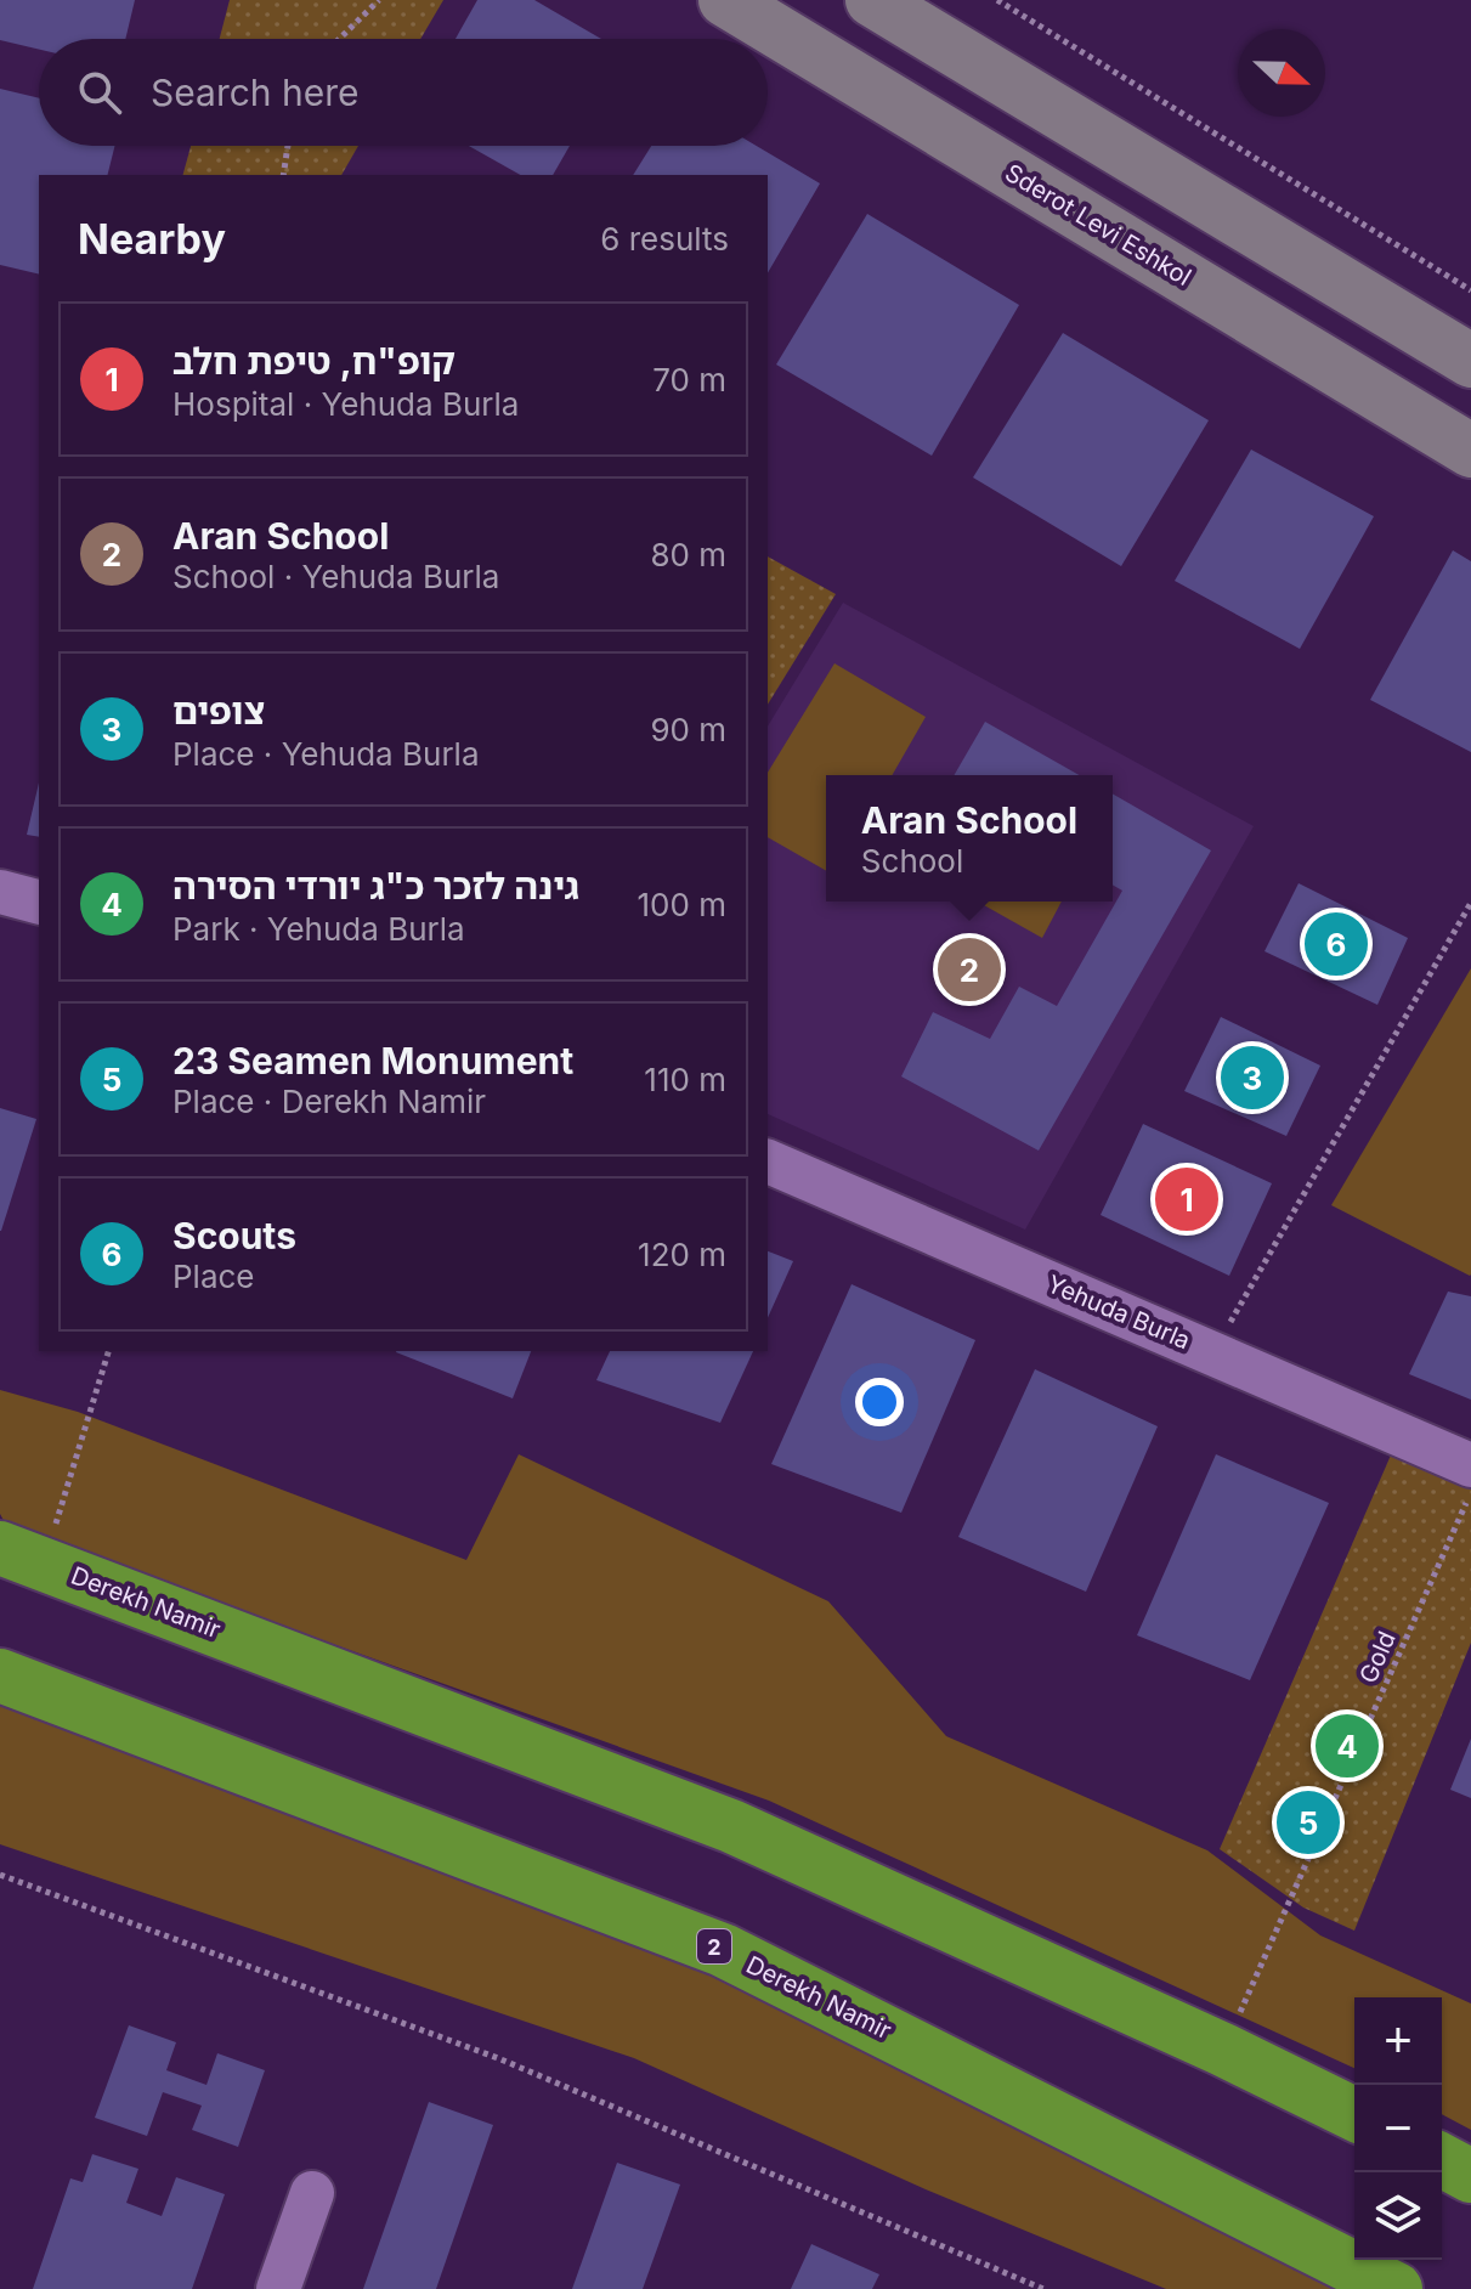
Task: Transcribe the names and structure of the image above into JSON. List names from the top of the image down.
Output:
{
  "streets": {
    "highway": ["Derekh Namir", "2"],
    "street": ["Sderot Levi Eshkol", "Yehuda Burla"],
    "path": ["Gold"]
  },
  "crossings": [
    ["Derekh Namir", "Gold"]
  ],
  "north": "right",
  "page": {
    "search": "Search here",
    "heading": ["Nearby", "6 results"],
    "list": [
      {
        "mark": "1",
        "name": "קופ\"ח, טיפת חלב",
        "note": "Hospital · Yehuda Burla",
        "value": "70 m"
      },
      {
        "mark": "2",
        "name": "Aran School",
        "note": "School · Yehuda Burla",
        "value": "80 m"
      },
      {
        "mark": "3",
        "name": "צופים",
        "note": "Place · Yehuda Burla",
        "value": "90 m"
      },
      {
        "mark": "4",
        "name": "גינה לזכר כ\"ג יורדי הסירה",
        "note": "Park · Yehuda Burla",
        "value": "100 m"
      },
      {
        "mark": "5",
        "name": "23 Seamen Monument",
        "note": "Place · Derekh Namir",
        "value": "110 m"
      },
      {
        "mark": "6",
        "name": "Scouts",
        "note": "Place",
        "value": "120 m"
      }
    ],
    "popup": ["Aran School", "School"],
    "pins": [
      "6",
      "2",
      "3",
      "1",
      "4",
      "5"
    ],
    "map_buttons": ["+", "−"]
  }
}
